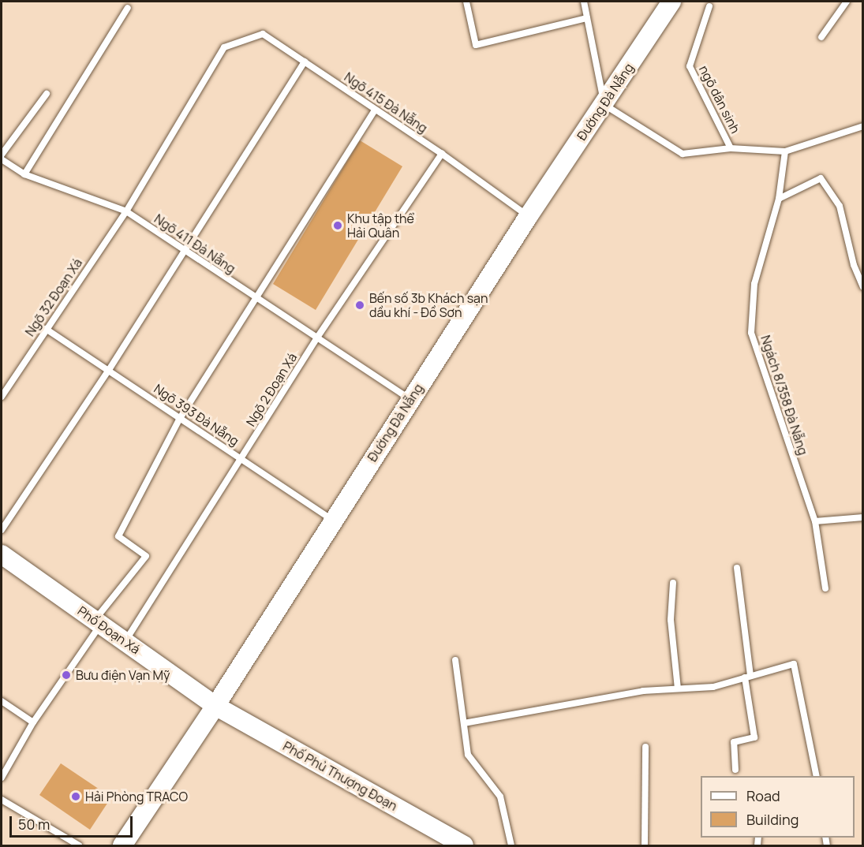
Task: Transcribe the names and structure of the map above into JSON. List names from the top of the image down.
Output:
{
  "streets": {
    "main road": ["Đường Đà Nẵng", "Phố Đoạn Xá", "Phố Phủ Thượng Đoạn"],
    "lane": [
      "ngõ dân sinh",
      "Ngõ 415 Đà Nẵng",
      "Ngõ 411 Đà Nẵng",
      "Ngõ 32 Đoạn Xá",
      "Ngõ 2 Đoạn Xá",
      "Ngách 8/358 Đà Nẵng",
      "Ngõ 393 Đà Nẵng"
    ]
  },
  "crossings": [
    ["Đường Đà Nẵng", "Ngõ 415 Đà Nẵng"],
    ["Đường Đà Nẵng", "Ngõ 411 Đà Nẵng"],
    ["Đường Đà Nẵng", "Ngõ 393 Đà Nẵng"],
    ["Đường Đà Nẵng", "Phố Đoạn Xá"],
    ["Đường Đà Nẵng", "Phố Phủ Thượng Đoạn"],
    ["Ngõ 415 Đà Nẵng", "Ngõ 411 Đà Nẵng"],
    ["Ngõ 415 Đà Nẵng", "Ngõ 32 Đoạn Xá"],
    ["Ngõ 415 Đà Nẵng", "Ngõ 2 Đoạn Xá"],
    ["Ngõ 411 Đà Nẵng", "Ngõ 32 Đoạn Xá"],
    ["Ngõ 411 Đà Nẵng", "Ngõ 2 Đoạn Xá"],
    ["Ngõ 32 Đoạn Xá", "Ngõ 393 Đà Nẵng"],
    ["Ngõ 2 Đoạn Xá", "Ngõ 393 Đà Nẵng"],
    ["Ngõ 2 Đoạn Xá", "Phố Đoạn Xá"],
    ["Phố Đoạn Xá", "Phố Phủ Thượng Đoạn"]
  ],
  "places": [
    "Khu tập thể Hải Quân",
    "Bến số 3b Khách sạn dầu khí - Đồ Sơn",
    "Bưu điện Vạn Mỹ",
    "Hải Phòng TRACO"
  ],
  "legend": ["Road", "Building"],
  "scale_bar": "50 m"
}
